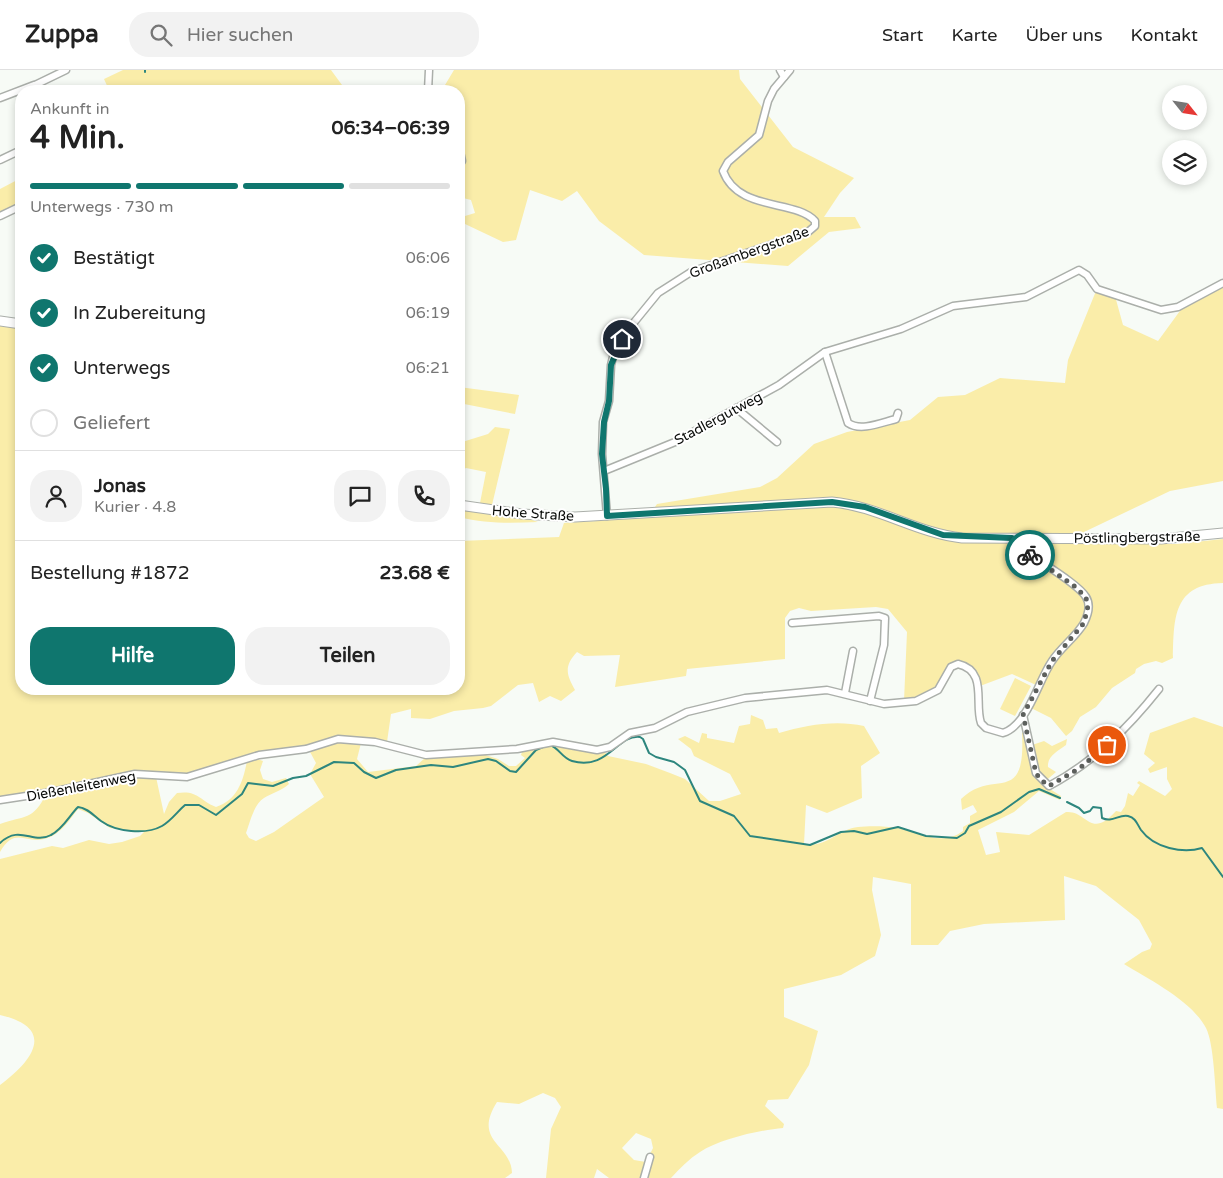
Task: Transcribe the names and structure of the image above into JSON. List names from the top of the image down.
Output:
{
  "streets": {
    "main road": ["Hohe Straße", "Pöstlingbergstraße"],
    "street": ["Großambergstraße", "Stadlergutweg", "Dießenleitenweg"]
  },
  "crossings": [
    ["Großambergstraße", "Stadlergutweg"],
    ["Großambergstraße", "Hohe Straße"],
    ["Großambergstraße", "Pöstlingbergstraße"],
    ["Hohe Straße", "Pöstlingbergstraße"],
    ["Pöstlingbergstraße", "Dießenleitenweg"]
  ],
  "north": "bottom right",
  "page": {
    "header": "Zuppa",
    "search": "Hier suchen",
    "nav": [
      "Start",
      "Karte",
      "Über uns",
      "Kontakt"
    ],
    "heading": ["4 Min.", "Ankunft in", "06:34–06:39"],
    "panel": [
      "Jonas",
      "Kurier · 4.8",
      "Bestellung #1872",
      "23.68 €"
    ],
    "bar": "Unterwegs · 730 m",
    "list": [
      ["Bestätigt", "06:06"],
      ["In Zubereitung", "06:19"],
      ["Unterwegs", "06:21"],
      "Geliefert"
    ],
    "buttons": ["Hilfe", "Teilen"]
  }
}
